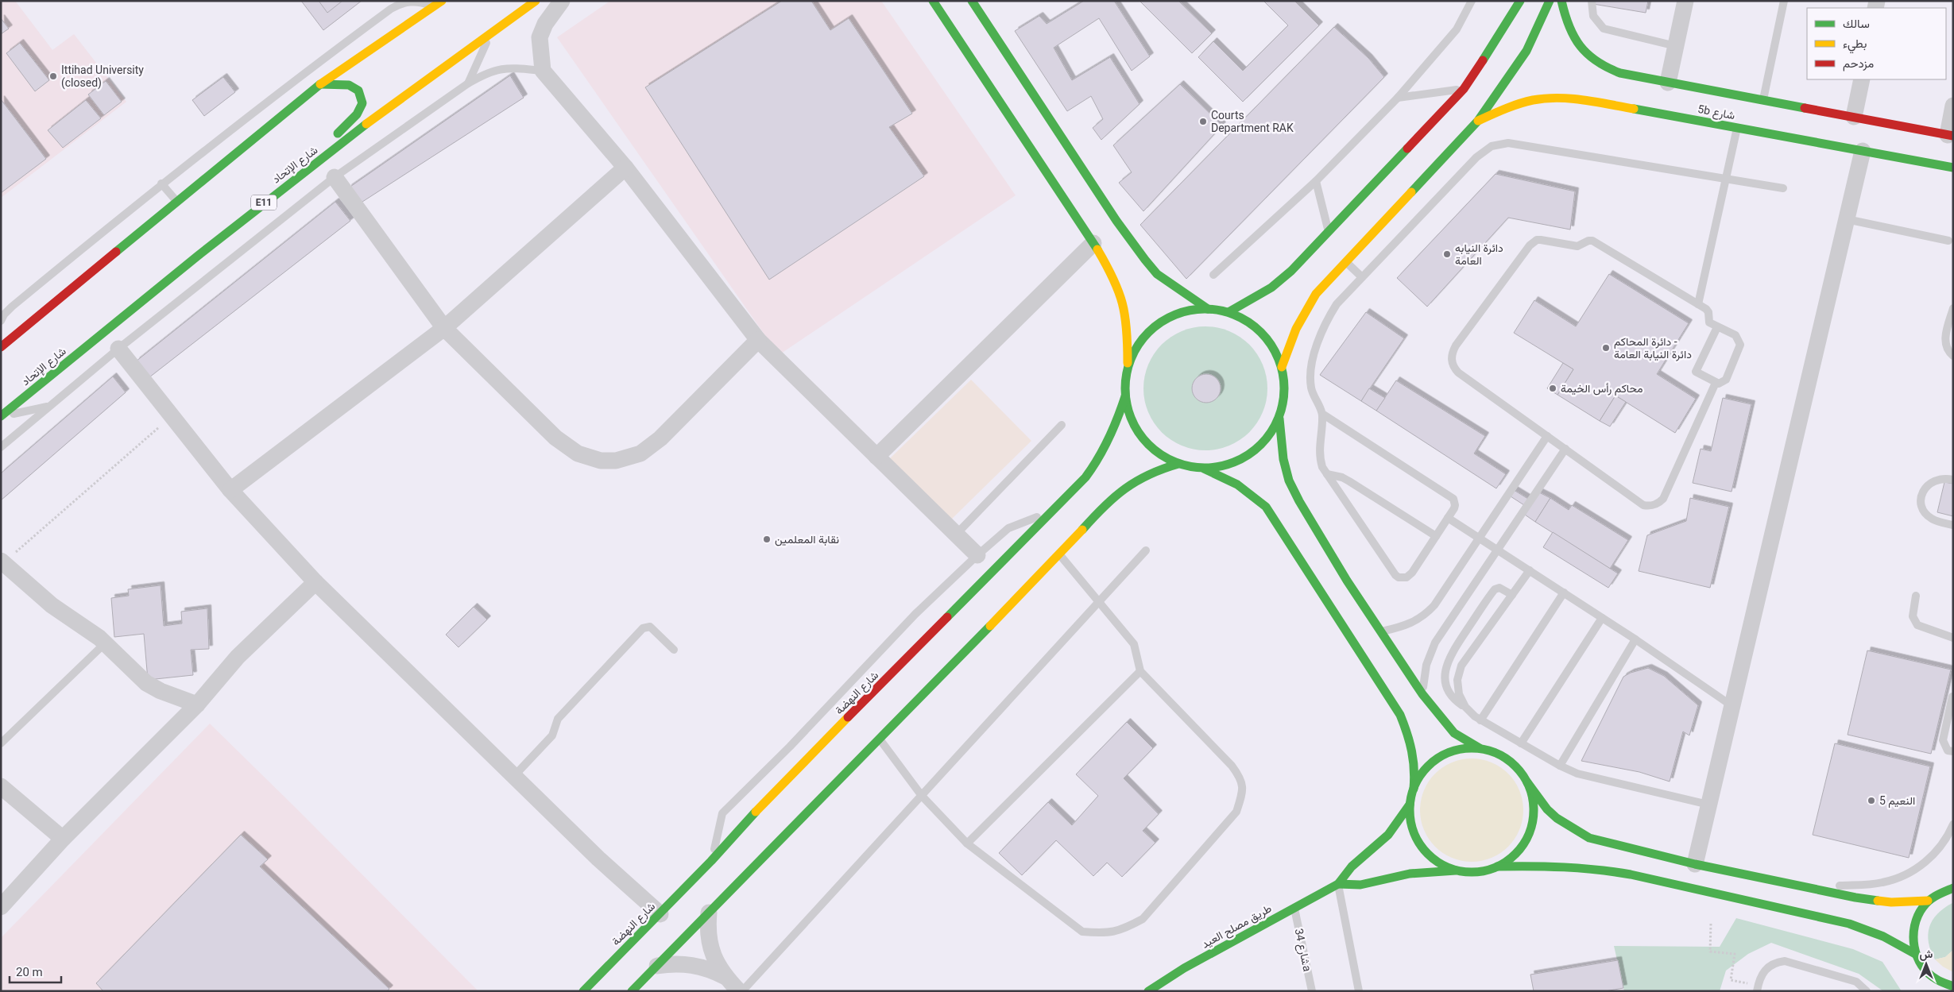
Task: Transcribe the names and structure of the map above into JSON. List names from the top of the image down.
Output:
{
  "streets": {
    "main road": [
      "5b شارع",
      "شارع الإتحاد",
      "E11",
      "شارع النهضة",
      "طريق مصلح العيد"
    ],
    "lane": ["شارع 34a"]
  },
  "crossings": [
    ["طريق مصلح العيد", "شارع 34a"]
  ],
  "places": [
    "Ittihad University (closed)",
    "Courts Department RAK",
    "دائرة النيابه العامة",
    "دائرة المحاكم - دائرة النيابة العامة",
    "محاكم رأس الخيمة",
    "نقابة المعلمين",
    "النعيم 5"
  ],
  "legend": ["سالك", "بطيء", "مزدحم"],
  "scale_bar": "20 m",
  "north": "top"
}
